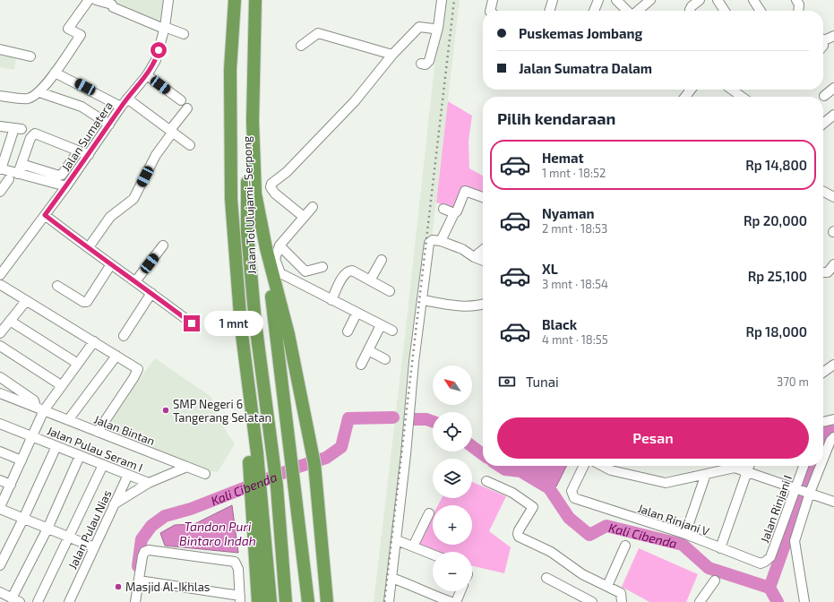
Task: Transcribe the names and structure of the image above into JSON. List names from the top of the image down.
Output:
{
  "streets": {
    "highway": ["Jalan Tol Ulujami–Serpong"],
    "street": [
      "Jalan Sumatera",
      "Jalan Bintan",
      "Jalan Pulau Seram I",
      "Jalan Rinjani I",
      "Jalan Rinjani V",
      "Jalan Pulau Nias"
    ]
  },
  "crossings": [
    ["Jalan Pulau Seram I", "Jalan Pulau Nias"],
    ["Jalan Rinjani I", "Jalan Rinjani V"]
  ],
  "water": ["Kali Cibenda", "Tandon Puri Bintaro Indah"],
  "places": ["SMP Negeri 6 Tangerang Selatan", "Masjid Al-Ikhlas"],
  "north": "top left",
  "page": {
    "banner": ["Puskemas Jombang", "Jalan Sumatra Dalam"],
    "heading": "Pilih kendaraan",
    "list": [
      {
        "name": "Hemat",
        "note": "1 mnt · 18:52",
        "value": "Rp 14,800"
      },
      {
        "name": "Nyaman",
        "note": "2 mnt · 18:53",
        "value": "Rp 20,000"
      },
      {
        "name": "XL",
        "note": "3 mnt · 18:54",
        "value": "Rp 25,100"
      },
      {
        "name": "Black",
        "note": "4 mnt · 18:55",
        "value": "Rp 18,000"
      }
    ],
    "bubble": "1 mnt",
    "pay": ["Tunai", "370 m"],
    "map_buttons": ["+", "−"],
    "buttons": "Pesan"
  }
}
